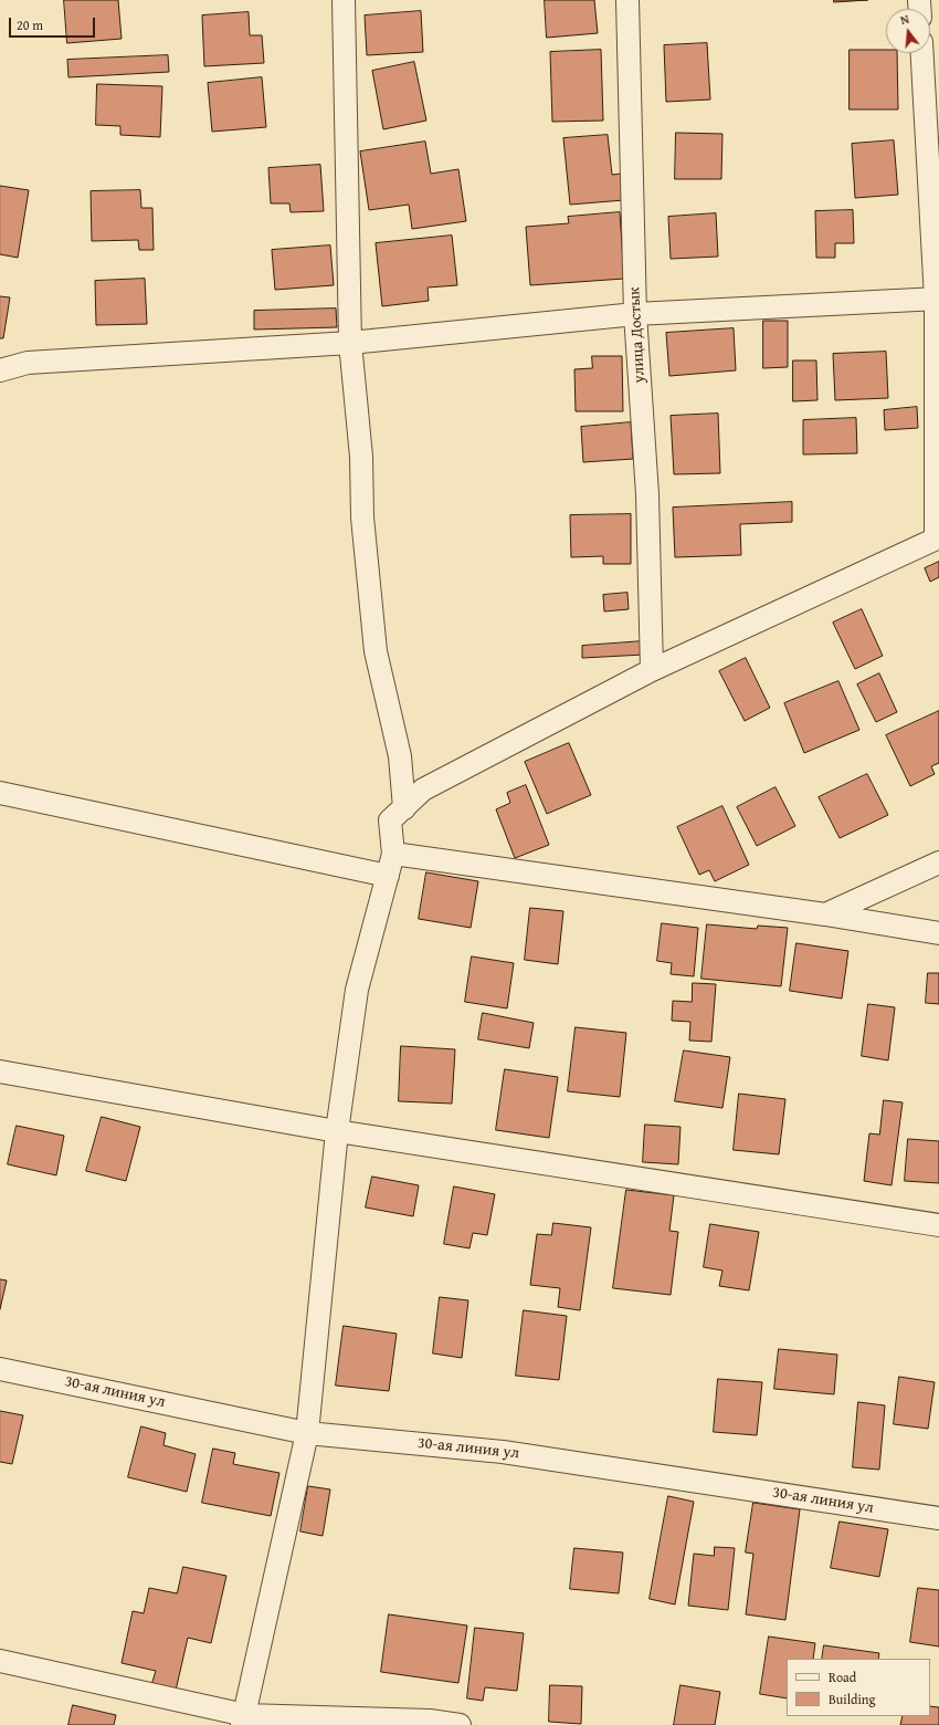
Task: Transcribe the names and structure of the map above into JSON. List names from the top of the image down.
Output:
{
  "streets": {
    "street": ["улица Достык", "30-ая линия ул"]
  },
  "legend": ["Road", "Building"],
  "scale_bar": "20 m",
  "north": "top"
}
